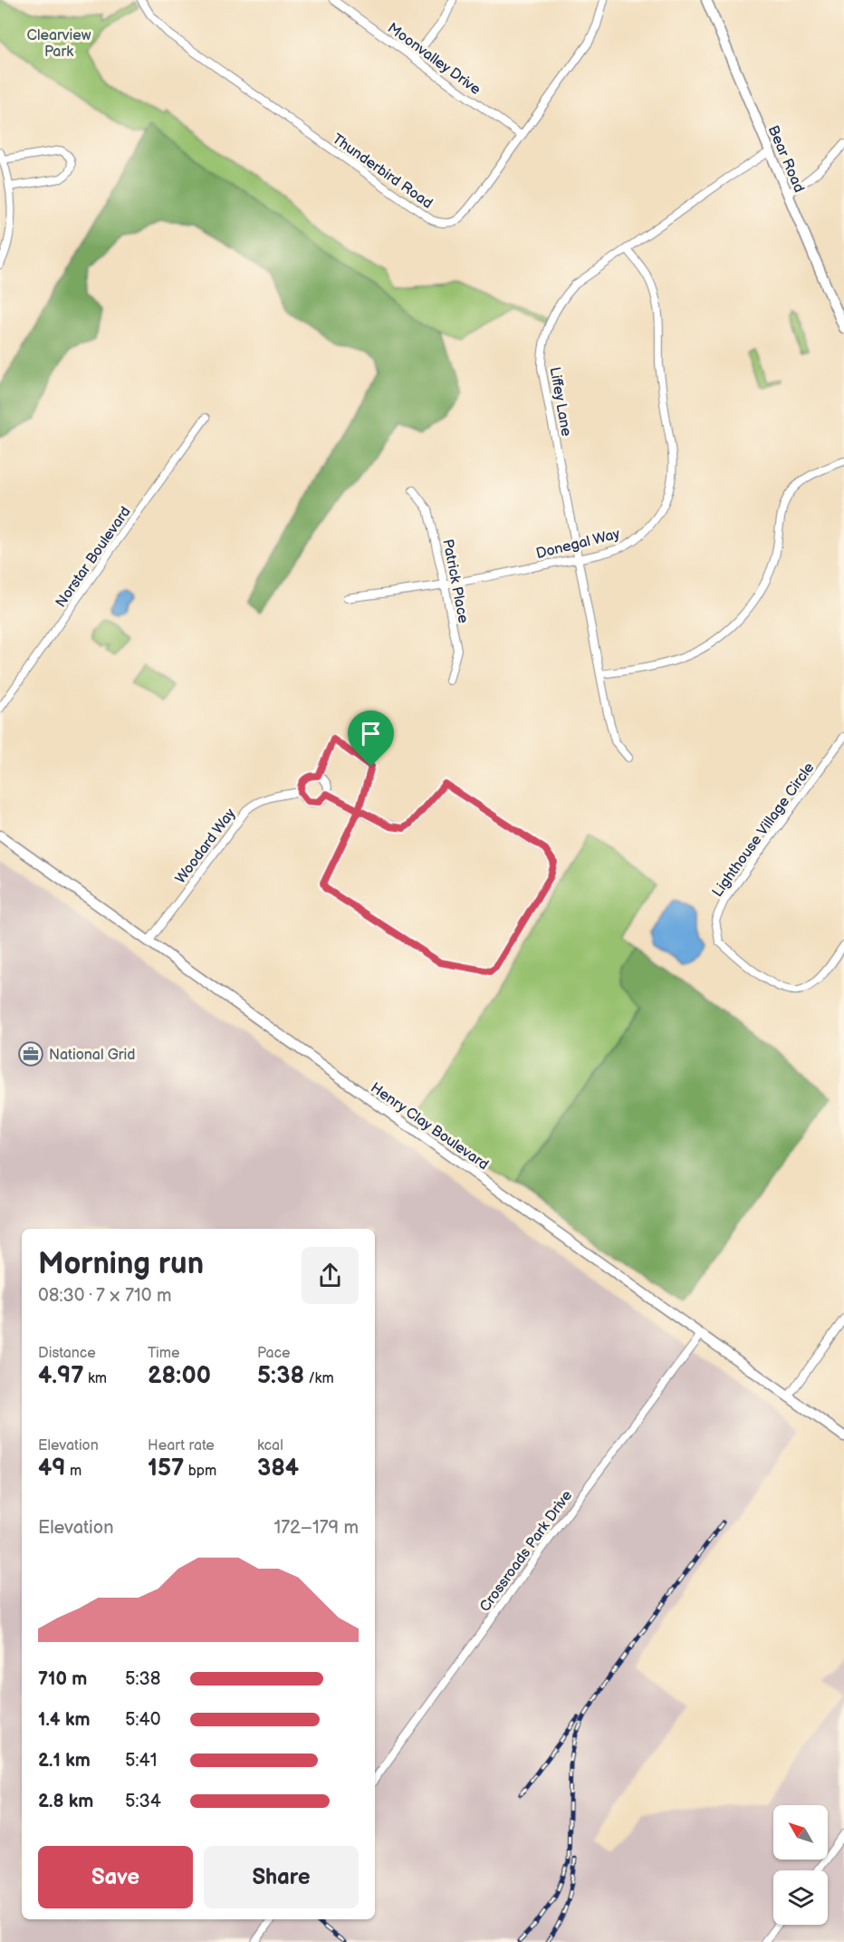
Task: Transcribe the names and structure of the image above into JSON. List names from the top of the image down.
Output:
{
  "streets": {
    "main road": ["Bear Road", "Henry Clay Boulevard"],
    "street": [
      "Moonvalley Drive",
      "Thunderbird Road",
      "Liffey Lane",
      "Donegal Way",
      "Norstar Boulevard",
      "Patrick Place",
      "Lighthouse Village Circle",
      "Woodard Way",
      "Crossroads Park Drive"
    ]
  },
  "crossings": [
    ["Moonvalley Drive", "Thunderbird Road"],
    ["Bear Road", "Liffey Lane"],
    ["Liffey Lane", "Donegal Way"],
    ["Donegal Way", "Patrick Place"],
    ["Woodard Way", "Henry Clay Boulevard"],
    ["Henry Clay Boulevard", "Crossroads Park Drive"]
  ],
  "parks": ["Clearview Park"],
  "places": {
    "office": ["National Grid"]
  },
  "north": "top left",
  "page": {
    "heading": ["Morning run", "08:30 · 7 × 710 m"],
    "stats": [
      ["Distance", "4.97 km"],
      ["Time", "28:00"],
      ["Pace", "5:38 /km"],
      ["Elevation", "49 m"],
      ["Heart rate", "157 bpm"],
      ["kcal", "384"]
    ],
    "chart": ["Elevation", "172–179 m"],
    "list": [
      {
        "name": "710 m",
        "note": "5:38"
      },
      {
        "name": "1.4 km",
        "note": "5:40"
      },
      {
        "name": "2.1 km",
        "note": "5:41"
      },
      {
        "name": "2.8 km",
        "note": "5:34"
      }
    ],
    "buttons": ["Save", "Share"]
  }
}
